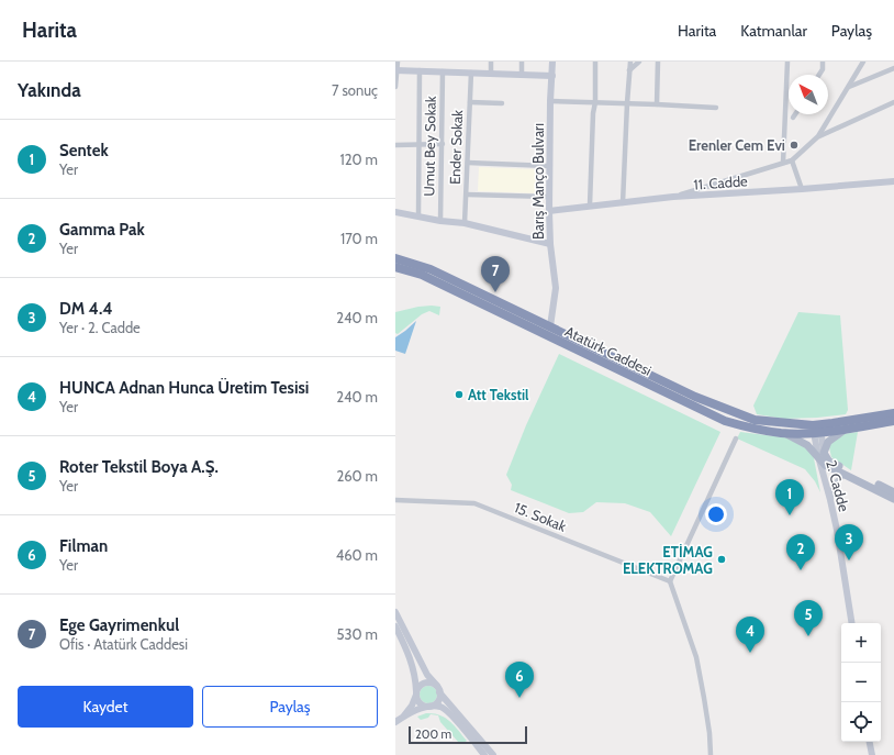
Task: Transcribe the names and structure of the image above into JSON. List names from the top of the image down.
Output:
{
  "streets": {
    "highway": ["Atatürk Caddesi"],
    "street": [
      "Umut Bey Sokak",
      "Ender Sokak",
      "Barış Manço Bulvarı",
      "11. Cadde",
      "2. Cadde",
      "15. Sokak"
    ]
  },
  "crossings": [
    ["Barış Manço Bulvarı", "11. Cadde"]
  ],
  "places": ["Erenler Cem Evi", "Att Tekstil", "ETİMAG ELEKTROMAG"],
  "scale_bar": "200 m",
  "north": "top left",
  "page": {
    "header": "Harita",
    "nav": ["Harita", "Katmanlar", "Paylaş"],
    "heading": ["Yakında", "7 sonuç"],
    "list": [
      {
        "mark": "1",
        "name": "Sentek",
        "note": "Yer",
        "value": "120 m"
      },
      {
        "mark": "2",
        "name": "Gamma Pak",
        "note": "Yer",
        "value": "170 m"
      },
      {
        "mark": "3",
        "name": "DM 4.4",
        "note": "Yer · 2. Cadde",
        "value": "240 m"
      },
      {
        "mark": "4",
        "name": "HUNCA Adnan Hunca Üretim Tesisi",
        "note": "Yer",
        "value": "240 m"
      },
      {
        "mark": "5",
        "name": "Roter Tekstil Boya A.Ş.",
        "note": "Yer",
        "value": "260 m"
      },
      {
        "mark": "6",
        "name": "Filman",
        "note": "Yer",
        "value": "460 m"
      },
      {
        "mark": "7",
        "name": "Ege Gayrimenkul",
        "note": "Ofis · Atatürk Caddesi",
        "value": "530 m"
      }
    ],
    "pins": [
      "7",
      "1",
      "3",
      "2",
      "5",
      "4",
      "6"
    ],
    "map_buttons": ["+", "−"],
    "buttons": ["Kaydet", "Paylaş"],
    "scale": "200 m"
  }
}
